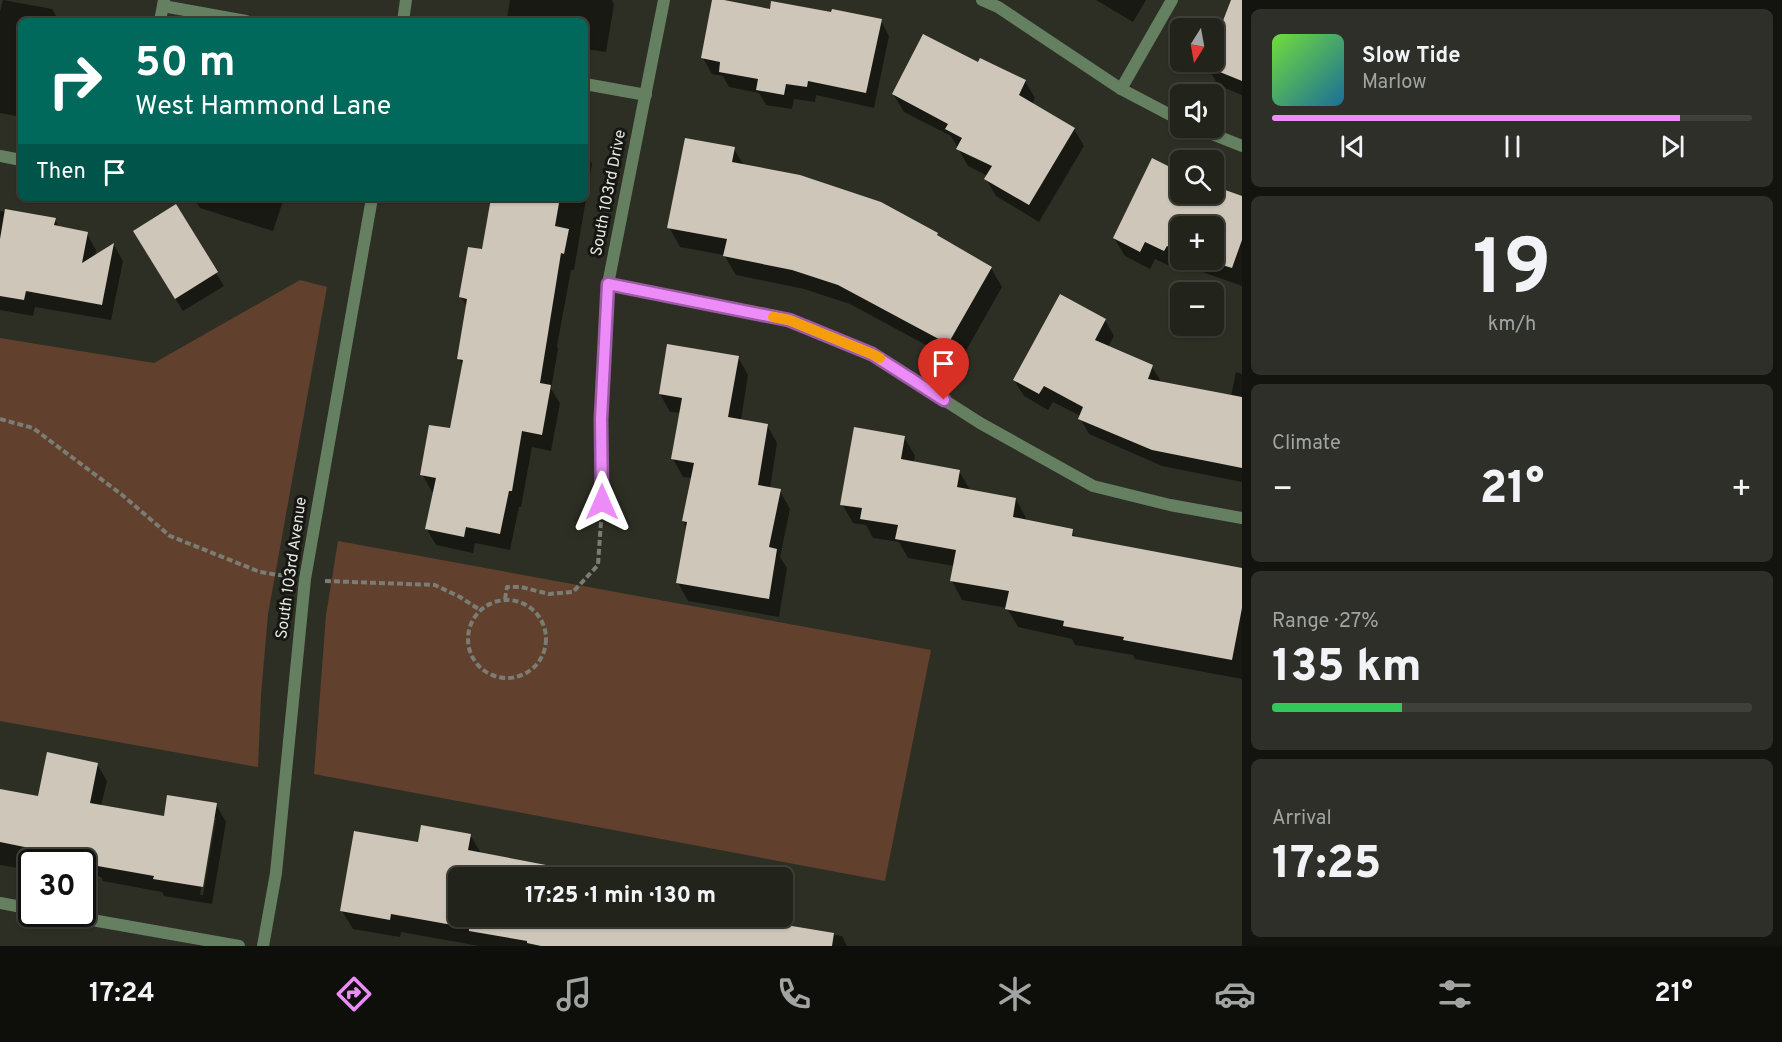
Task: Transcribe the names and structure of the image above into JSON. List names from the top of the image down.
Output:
{
  "streets": {
    "street": ["South 103rd Drive", "South 103rd Avenue"]
  },
  "north": "bottom",
  "page": {
    "map_buttons": ["+", "−"],
    "turn": ["50 m", "West Hammond Lane"],
    "song": ["Slow Tide", "Marlow"],
    "then": "Then",
    "tile": [
      ["19", "km/h"],
      "Climate",
      ["Range · 27%", "135 km"],
      ["Arrival", "17:25"]
    ],
    "heat": ["−", "21°", "+"],
    "limit": "30",
    "trip": "17:25 · 1 min · 130 m",
    "tabs": ["17:24", "21°"]
  }
}
